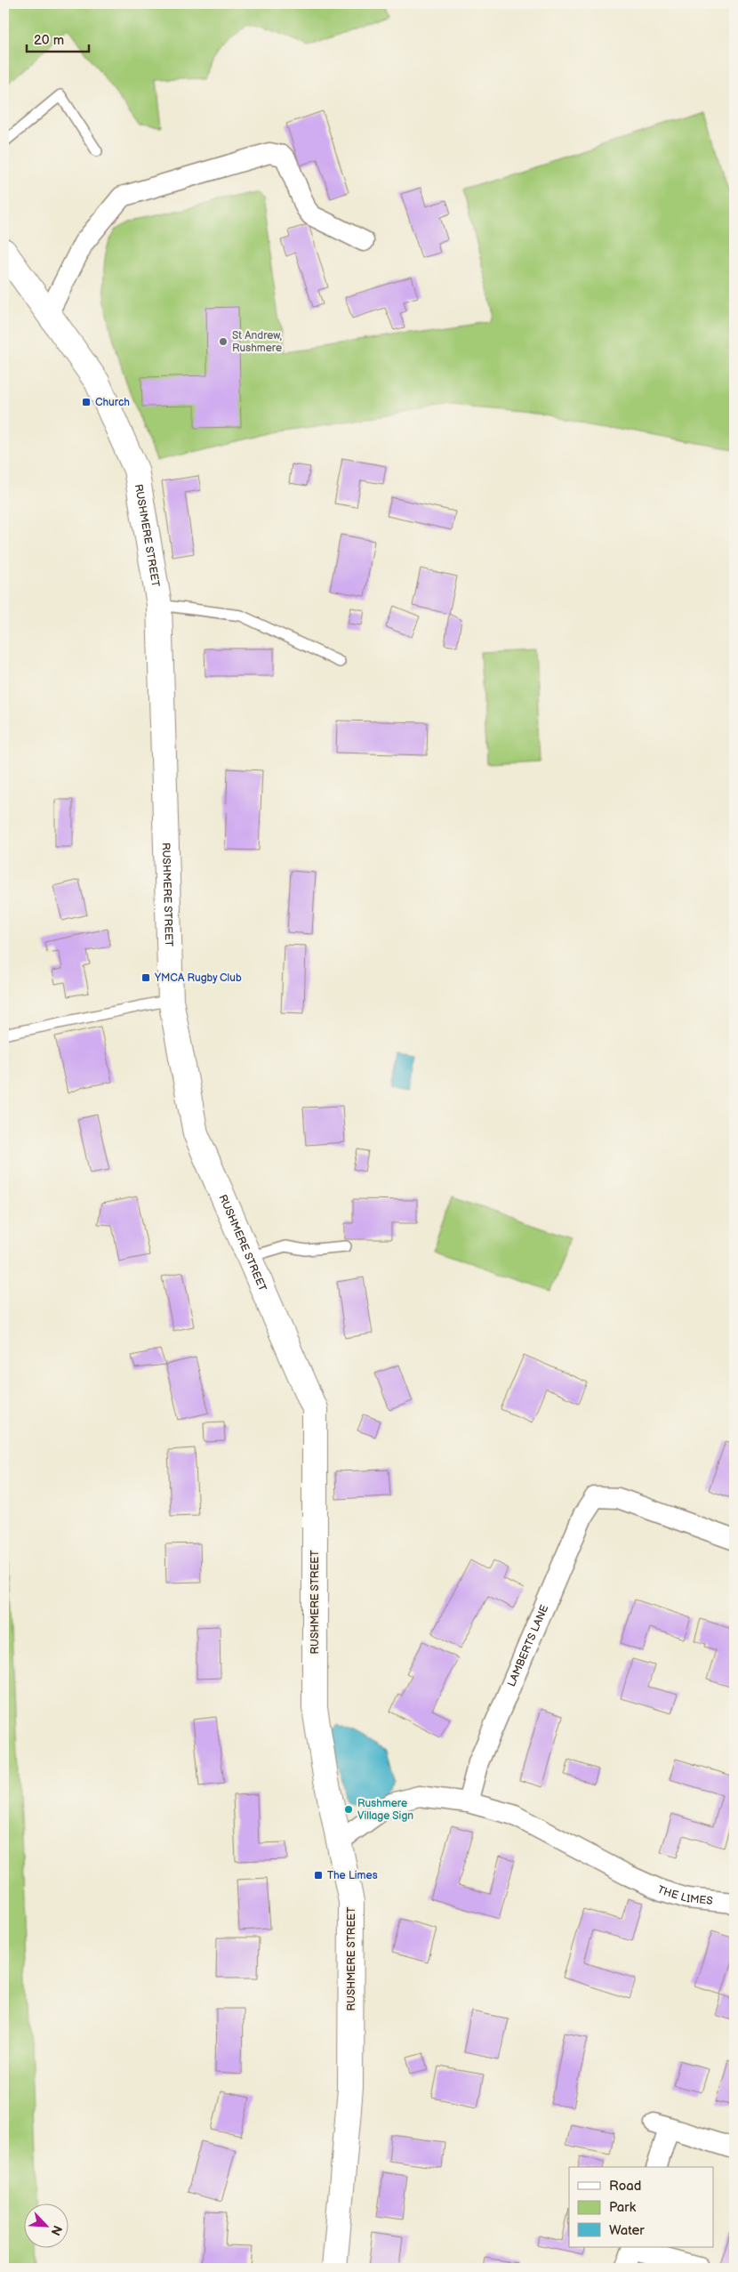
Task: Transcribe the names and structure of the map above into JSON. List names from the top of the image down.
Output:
{
  "streets": {
    "street": ["RUSHMERE STREET", "LAMBERTS LANE", "THE LIMES"]
  },
  "crossings": [
    ["LAMBERTS LANE", "THE LIMES"]
  ],
  "places": {
    "other": ["St Andrew, Rushmere", "Rushmere Village Sign"],
    "transit": ["Church", "YMCA Rugby Club", "The Limes"]
  },
  "legend": ["Road", "Park", "Water"],
  "scale_bar": "20 m",
  "north": "bottom right"
}
